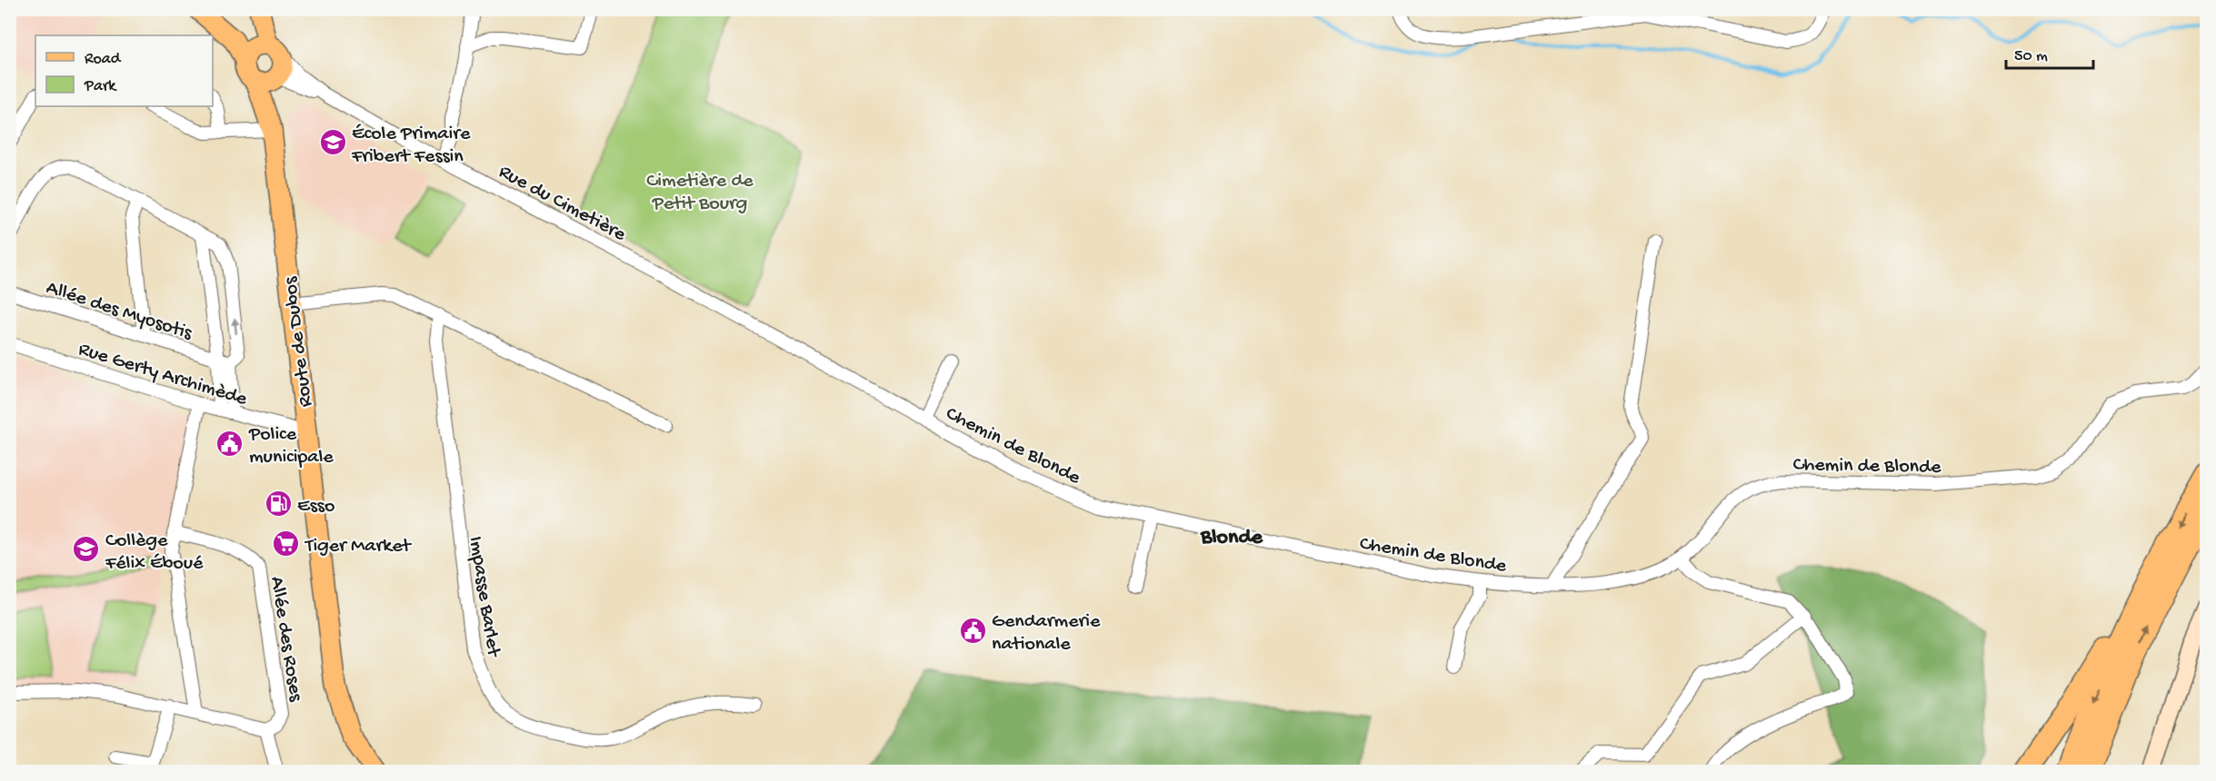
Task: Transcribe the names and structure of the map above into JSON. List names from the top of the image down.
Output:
{
  "streets": {
    "main road": ["Route de Dubos"],
    "street": [
      "Rue du Cimetière",
      "Allée des Myosotis",
      "Rue Gerty Archimède",
      "Chemin de Blonde",
      "Impasse Barlet",
      "Allée des Roses"
    ]
  },
  "crossings": [
    ["Rue du Cimetière", "Route de Dubos"],
    ["Rue du Cimetière", "Chemin de Blonde"],
    ["Allée des Myosotis", "Rue Gerty Archimède"],
    ["Route de Dubos", "Rue Gerty Archimède"]
  ],
  "districts": ["Blonde"],
  "parks": ["Cimetière de Petit Bourg"],
  "places": {
    "school or university": ["École Primaire Fribert Fessin", "Collège Félix Éboué"],
    "public building": ["Police municipale", "Gendarmerie nationale"],
    "fuel station": ["Esso"],
    "supermarket": ["Tiger Market"]
  },
  "legend": ["Road", "Park"],
  "scale_bar": "50 m"
}
